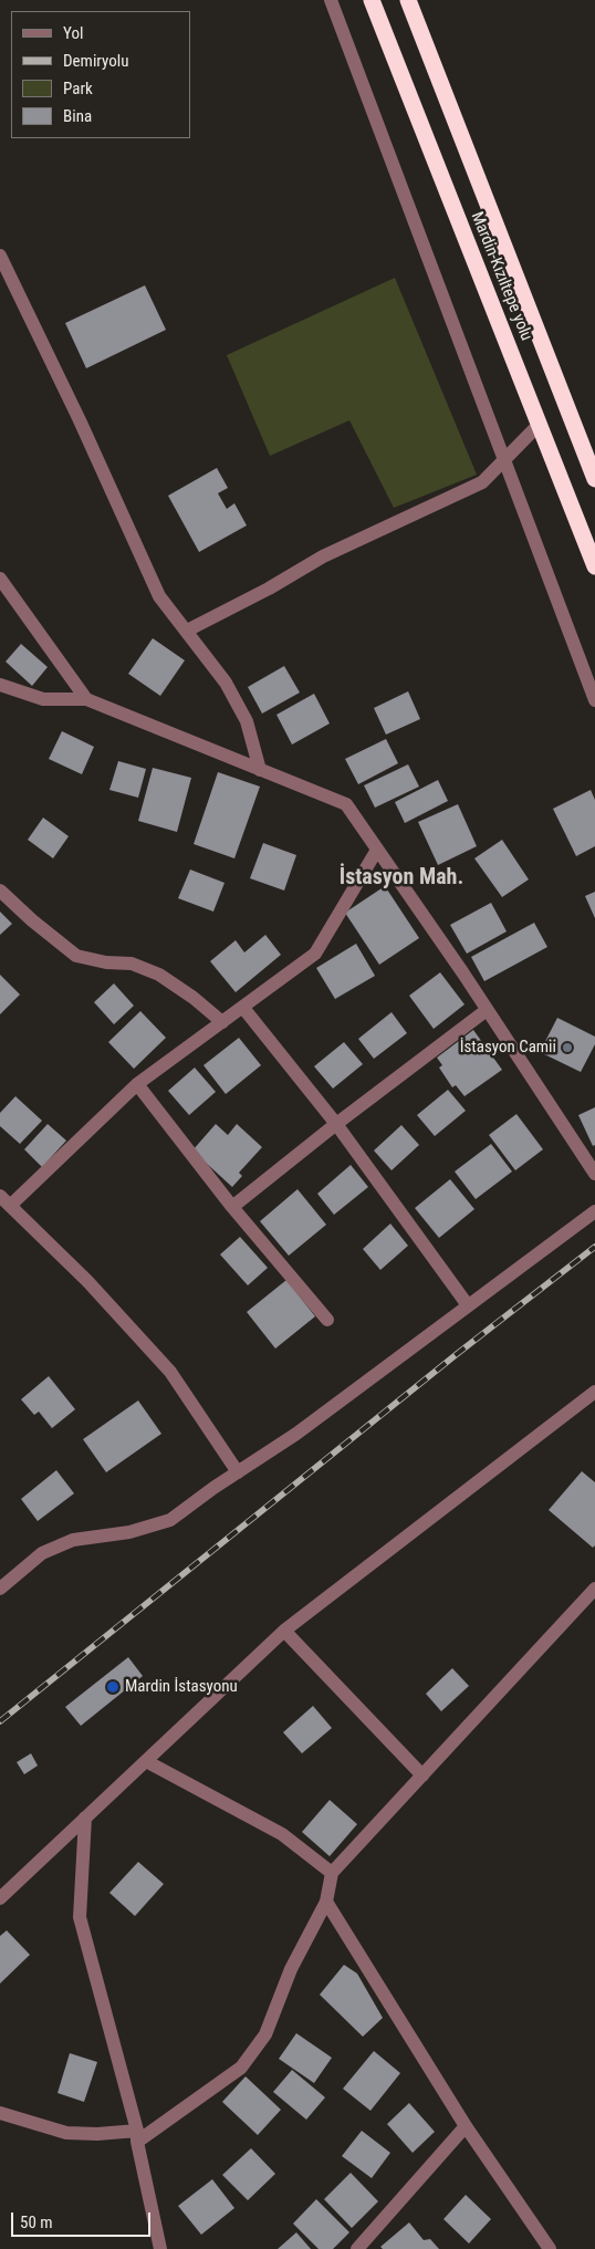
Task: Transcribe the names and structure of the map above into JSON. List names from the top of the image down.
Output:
{
  "streets": {
    "highway": ["Mardin-Kızıltepe yolu"]
  },
  "districts": ["İstasyon Mah."],
  "places": ["İstasyon Camii", "Mardin İstasyonu"],
  "legend": [
    "Yol",
    "Demiryolu",
    "Park",
    "Bina"
  ],
  "scale_bar": "50 m"
}
